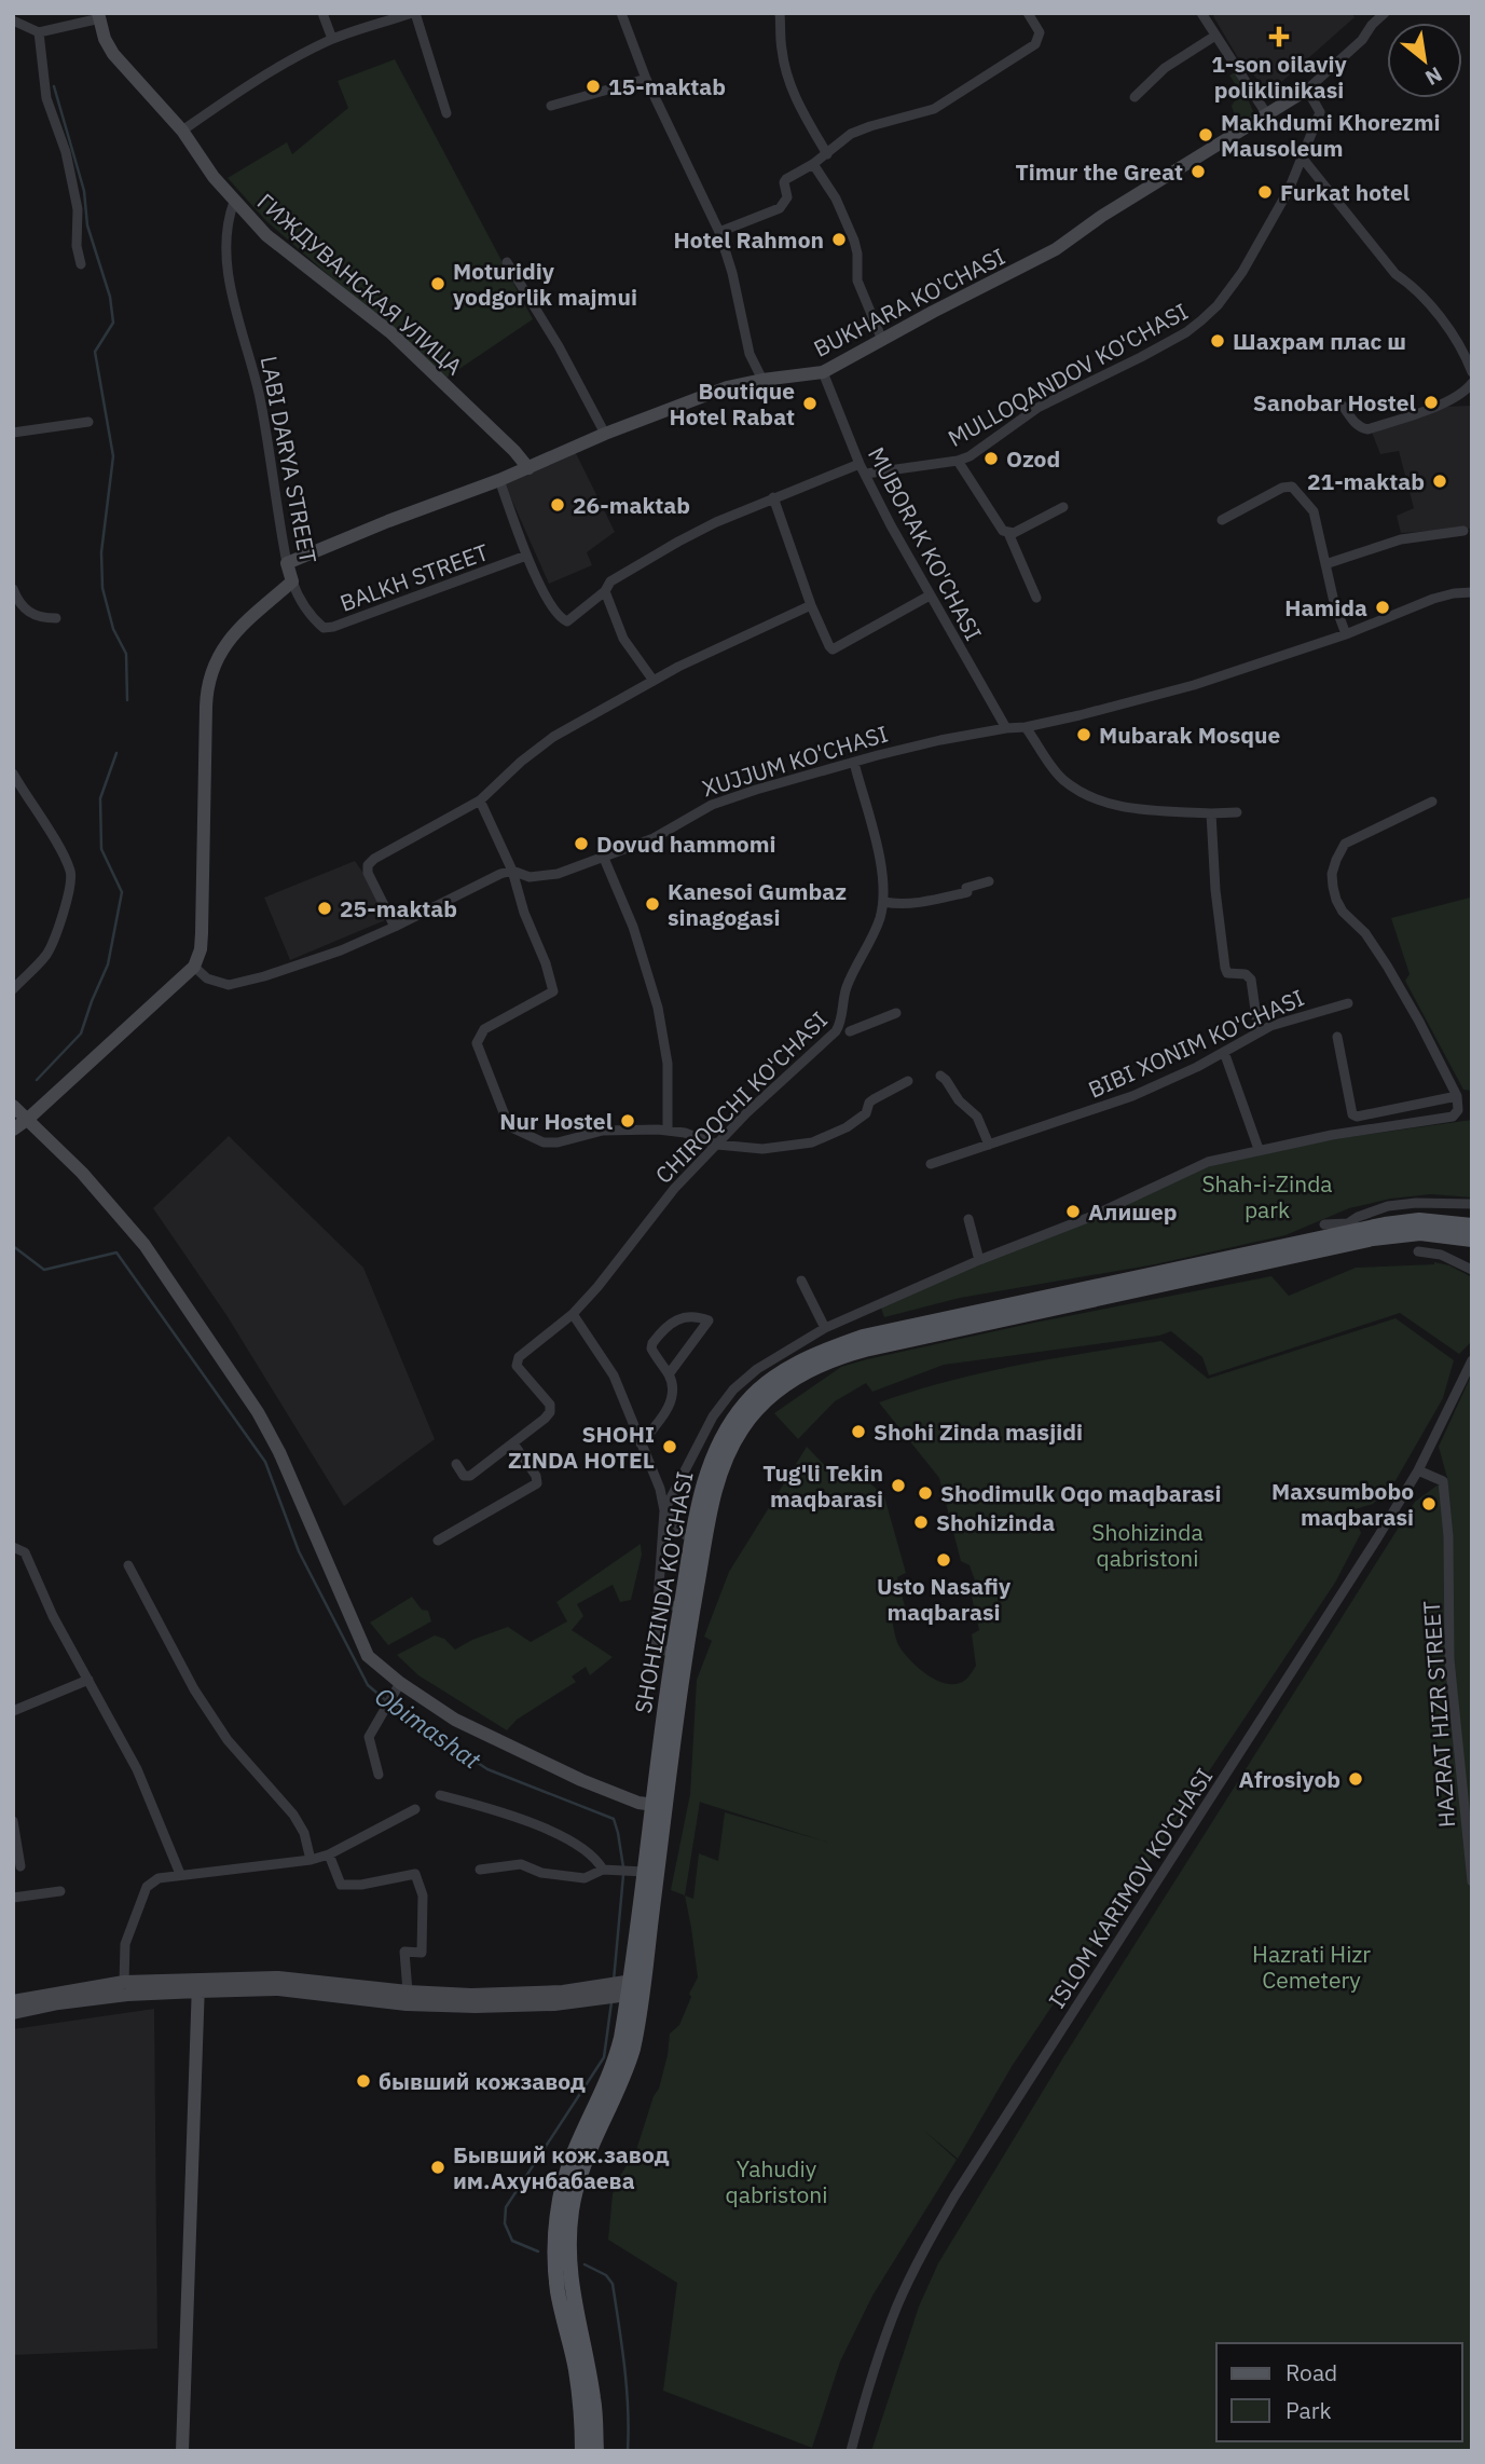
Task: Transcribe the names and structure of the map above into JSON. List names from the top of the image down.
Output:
{
  "streets": {
    "main road": ["SHOHIZINDA KO'CHASI"],
    "street": [
      "ГИЖДУВАНСКАЯ УЛИЦА",
      "BUKHARA KO'CHASI",
      "MULLOQANDOV KO'CHASI",
      "LABI DARYA STREET",
      "MUBORAK KO'CHASI",
      "BALKH STREET",
      "XUJJUM KO'CHASI",
      "BIBI XONIM KO'CHASI",
      "CHIROQCHI KO'CHASI",
      "HAZRAT HIZR STREET",
      "ISLOM KARIMOV KO'CHASI"
    ]
  },
  "crossings": [
    ["ГИЖДУВАНСКАЯ УЛИЦА", "BUKHARA KO'CHASI"],
    ["ГИЖДУВАНСКАЯ УЛИЦА", "LABI DARYA STREET"],
    ["BUKHARA KO'CHASI", "MULLOQANDOV KO'CHASI"],
    ["BUKHARA KO'CHASI", "LABI DARYA STREET"],
    ["BUKHARA KO'CHASI", "MUBORAK KO'CHASI"],
    ["MULLOQANDOV KO'CHASI", "MUBORAK KO'CHASI"],
    ["MULLOQANDOV KO'CHASI", "BALKH STREET"],
    ["LABI DARYA STREET", "BALKH STREET"],
    ["LABI DARYA STREET", "XUJJUM KO'CHASI"],
    ["MUBORAK KO'CHASI", "XUJJUM KO'CHASI"],
    ["XUJJUM KO'CHASI", "CHIROQCHI KO'CHASI"],
    ["HAZRAT HIZR STREET", "ISLOM KARIMOV KO'CHASI"]
  ],
  "water": ["Obimashat"],
  "parks": [
    "Shah-i-Zinda park",
    "Shohizinda qabristoni",
    "Hazrati Hizr Cemetery",
    "Yahudiy qabristoni"
  ],
  "places": {
    "health": ["1-son oilaviy poliklinikasi"],
    "other": [
      "15-maktab",
      "Makhdumi Khorezmi Mausoleum",
      "Timur the Great",
      "Furkat hotel",
      "Hotel Rahmon",
      "Moturidiy yodgorlik majmui",
      "Шахрам плас ш",
      "Sanobar Hostel",
      "Boutique Hotel Rabat",
      "Ozod",
      "21-maktab",
      "26-maktab",
      "Hamida",
      "Mubarak Mosque",
      "Dovud hammomi",
      "Kanesoi Gumbaz sinagogasi",
      "25-maktab",
      "Nur Hostel",
      "Алишер",
      "Shohi Zinda masjidi",
      "SHOHI ZINDA HOTEL",
      "Tug'li Tekin maqbarasi",
      "Shodimulk Oqo maqbarasi",
      "Maxsumbobo maqbarasi",
      "Shohizinda",
      "Usto Nasafiy maqbarasi",
      "Afrosiyob",
      "бывший кожзавод",
      "Бывший кож.завод им.Ахунбабаева"
    ]
  },
  "legend": ["Road", "Park"],
  "north": "bottom right"
}
